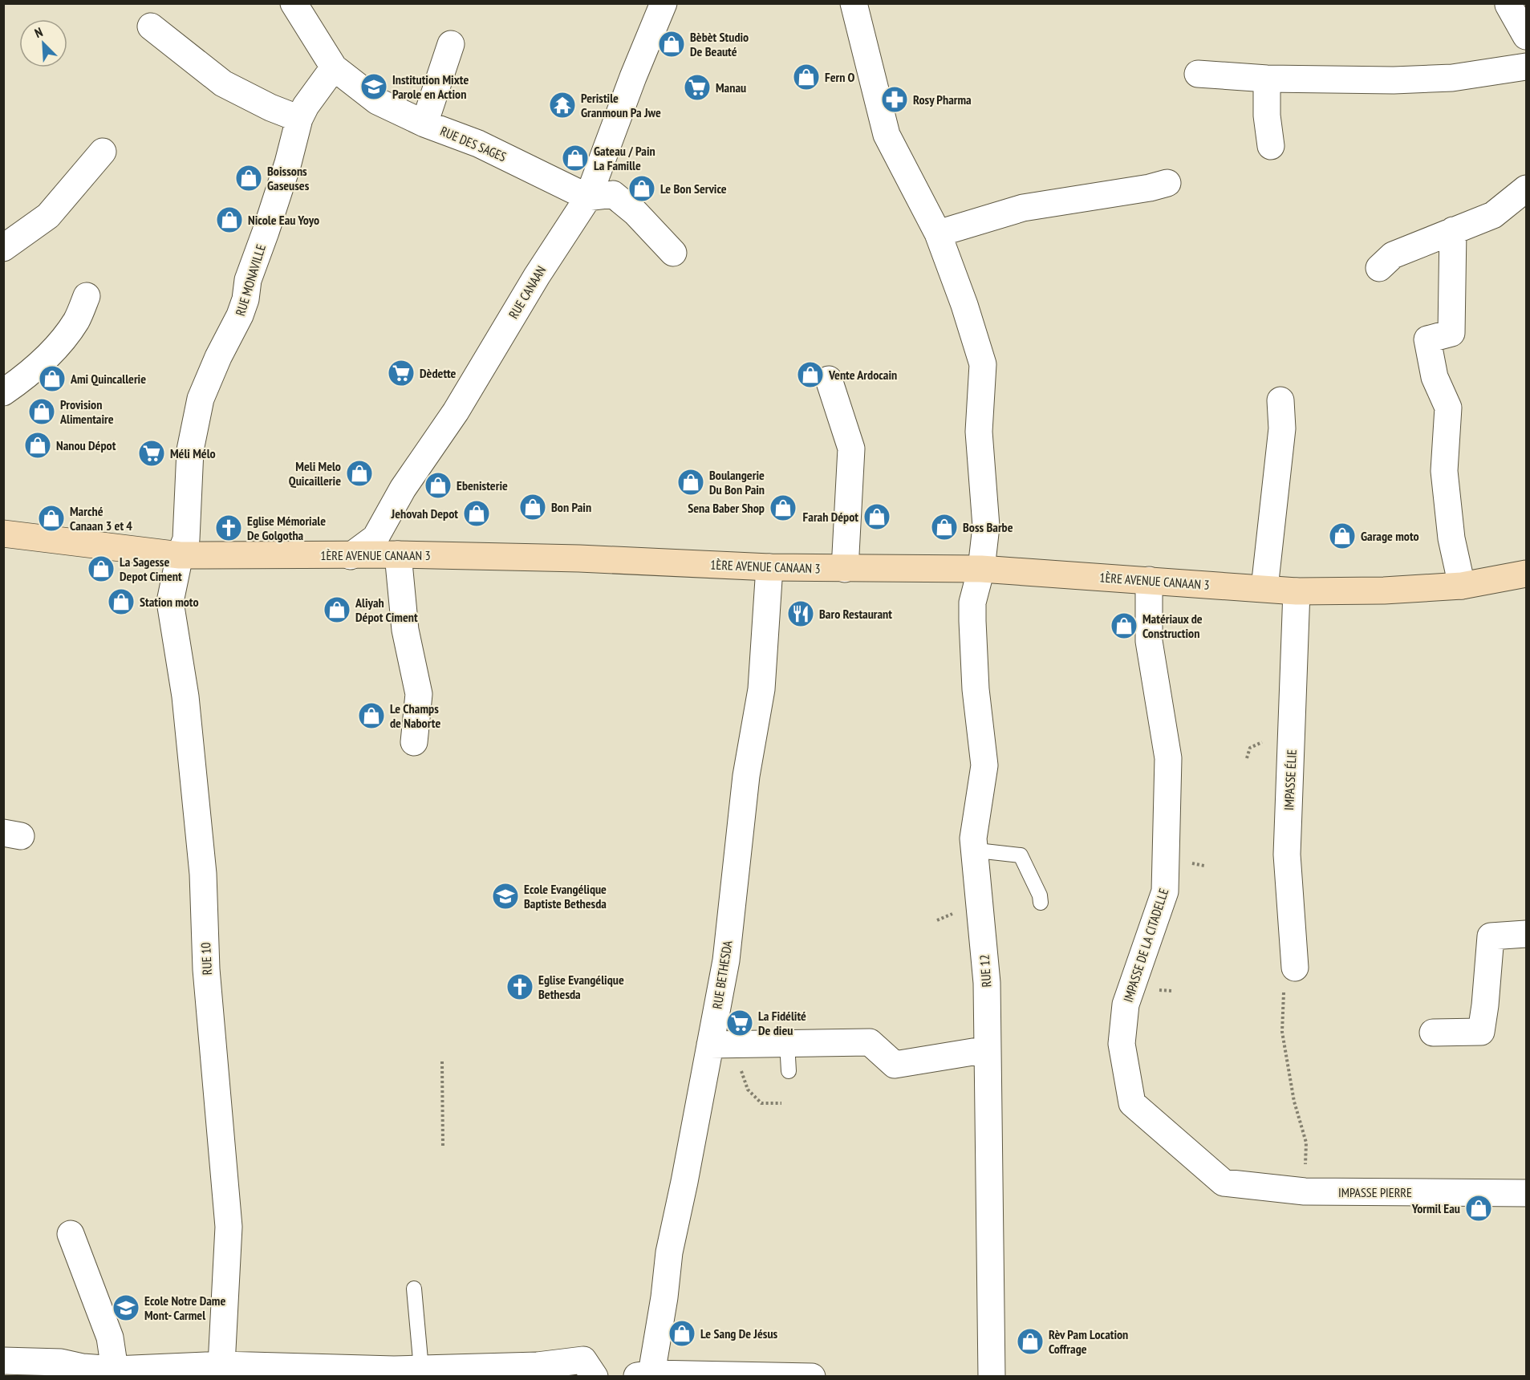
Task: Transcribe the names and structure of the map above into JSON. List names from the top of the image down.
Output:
{
  "streets": {
    "main road": ["1ÈRE AVENUE CANAAN 3"],
    "street": [
      "RUE DES SAGES",
      "RUE MONAVILLE",
      "RUE CANAAN",
      "IMPASSE ÉLIE",
      "IMPASSE DE LA CITADELLE",
      "RUE 10",
      "RUE 12",
      "RUE BETHESDA",
      "IMPASSE PIERRE"
    ]
  },
  "crossings": [
    ["RUE DES SAGES", "RUE MONAVILLE"],
    ["RUE DES SAGES", "RUE CANAAN"],
    ["RUE MONAVILLE", "1ÈRE AVENUE CANAAN 3"],
    ["RUE MONAVILLE", "RUE 10"],
    ["RUE CANAAN", "1ÈRE AVENUE CANAAN 3"],
    ["1ÈRE AVENUE CANAAN 3", "IMPASSE ÉLIE"],
    ["1ÈRE AVENUE CANAAN 3", "IMPASSE DE LA CITADELLE"],
    ["1ÈRE AVENUE CANAAN 3", "RUE 10"],
    ["1ÈRE AVENUE CANAAN 3", "RUE 12"],
    ["1ÈRE AVENUE CANAAN 3", "RUE BETHESDA"],
    ["IMPASSE DE LA CITADELLE", "IMPASSE PIERRE"]
  ],
  "places": {
    "shop": [
      "Bèbèt Studio De Beauté",
      "Fern O",
      "Gateau / Pain La Famille",
      "Boissons Gaseuses",
      "Le Bon Service",
      "Nicole Eau Yoyo",
      "Vente Ardocain",
      "Ami Quincallerie",
      "Provision Alimentaire",
      "Nanou Dépot",
      "Meli Melo Quicaillerie",
      "Boulangerie Du Bon Pain",
      "Ebenisterie",
      "Bon Pain",
      "Sena Baber Shop",
      "Jehovah Depot",
      "Farah Dépot",
      "Marché Canaan 3 et 4",
      "Boss Barbe",
      "Garage moto",
      "La Sagesse Depot Ciment",
      "Station moto",
      "Aliyah Dépot Ciment",
      "Matériaux de Construction",
      "Le Champs de Naborte",
      "Yormil Eau",
      "Le Sang De Jésus",
      "Rèv Pam Location Coffrage"
    ],
    "school or university": ["Institution Mixte Parole en Action", "Ecole Evangélique Baptiste Bethesda", "Ecole Notre Dame Mont- Carmel"],
    "supermarket": [
      "Manau",
      "Dèdette",
      "Méli Mélo",
      "La Fidélité De dieu"
    ],
    "pharmacy": ["Rosy Pharma"],
    "temple": ["Peristile Granmoun Pa Jwe"],
    "church": ["Eglise Mémoriale De Golgotha", "Eglise Evangélique Bethesda"],
    "restaurant": ["Baro Restaurant"]
  },
  "north": "top left"
}
